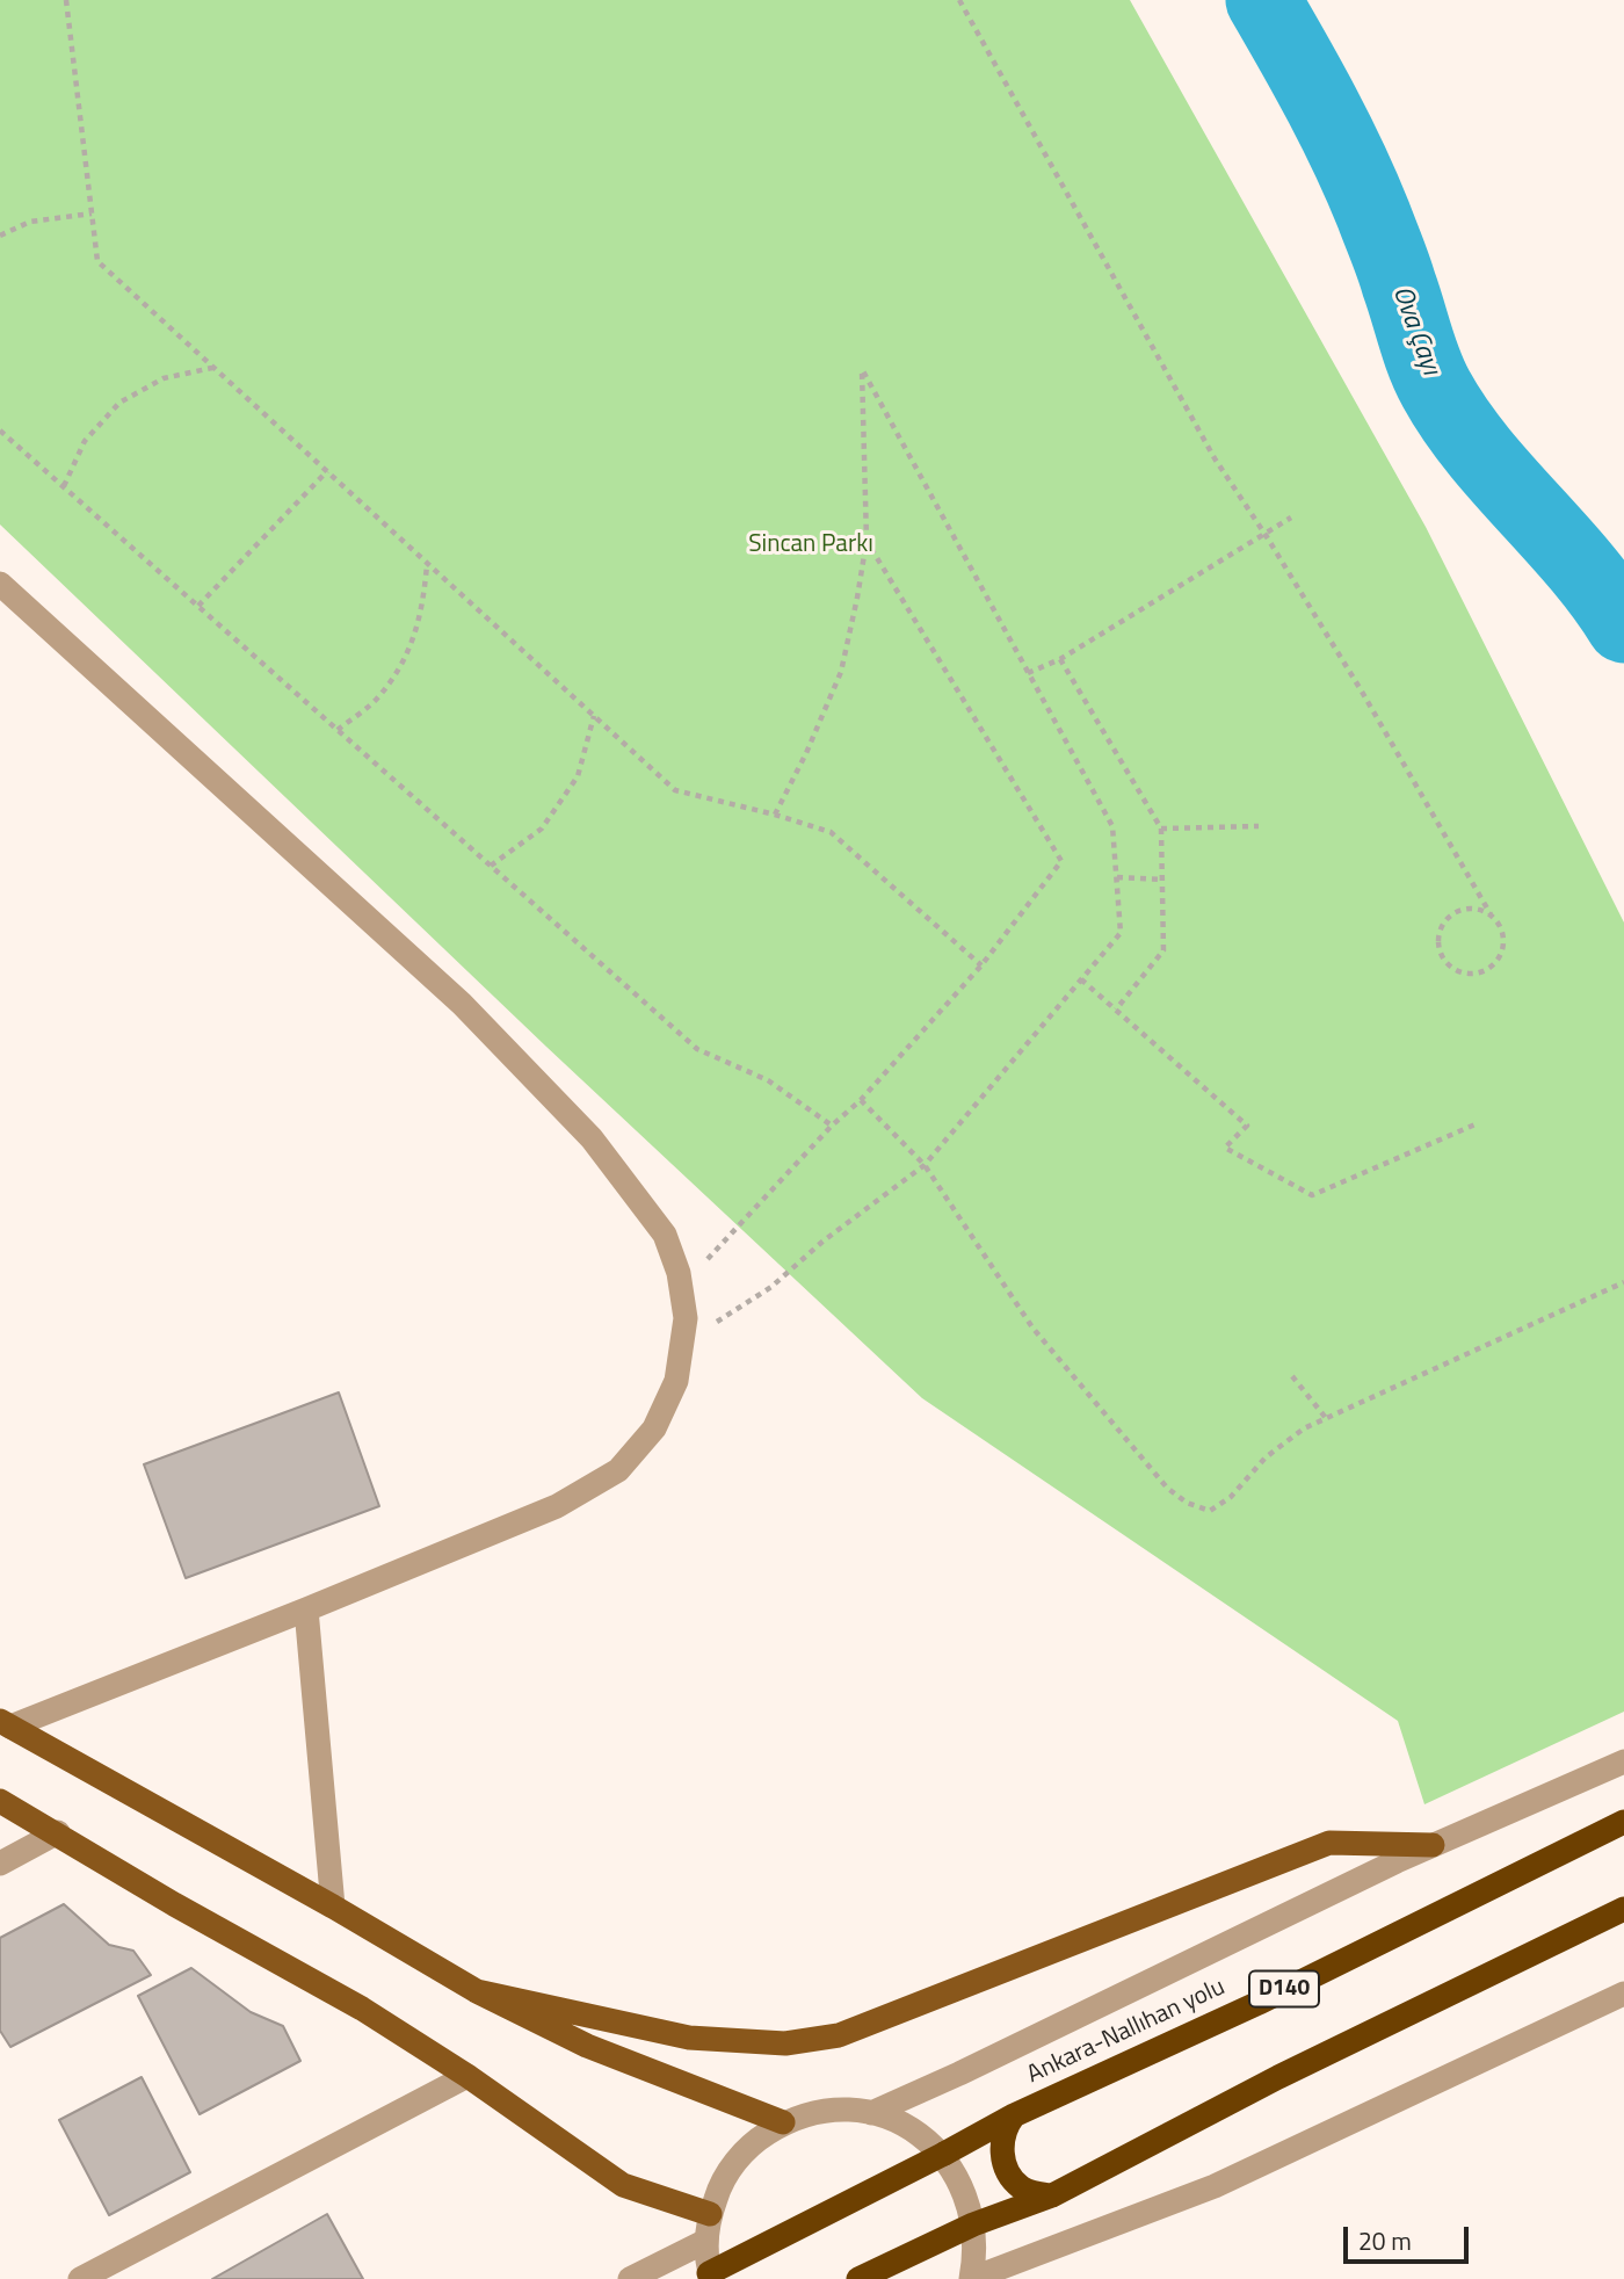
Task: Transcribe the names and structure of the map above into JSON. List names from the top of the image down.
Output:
{
  "streets": {
    "highway": ["D140", "Ankara-Nallıhan yolu"]
  },
  "water": ["Ova Çayı"],
  "parks": ["Sincan Parkı"],
  "scale_bar": "20 m"
}
